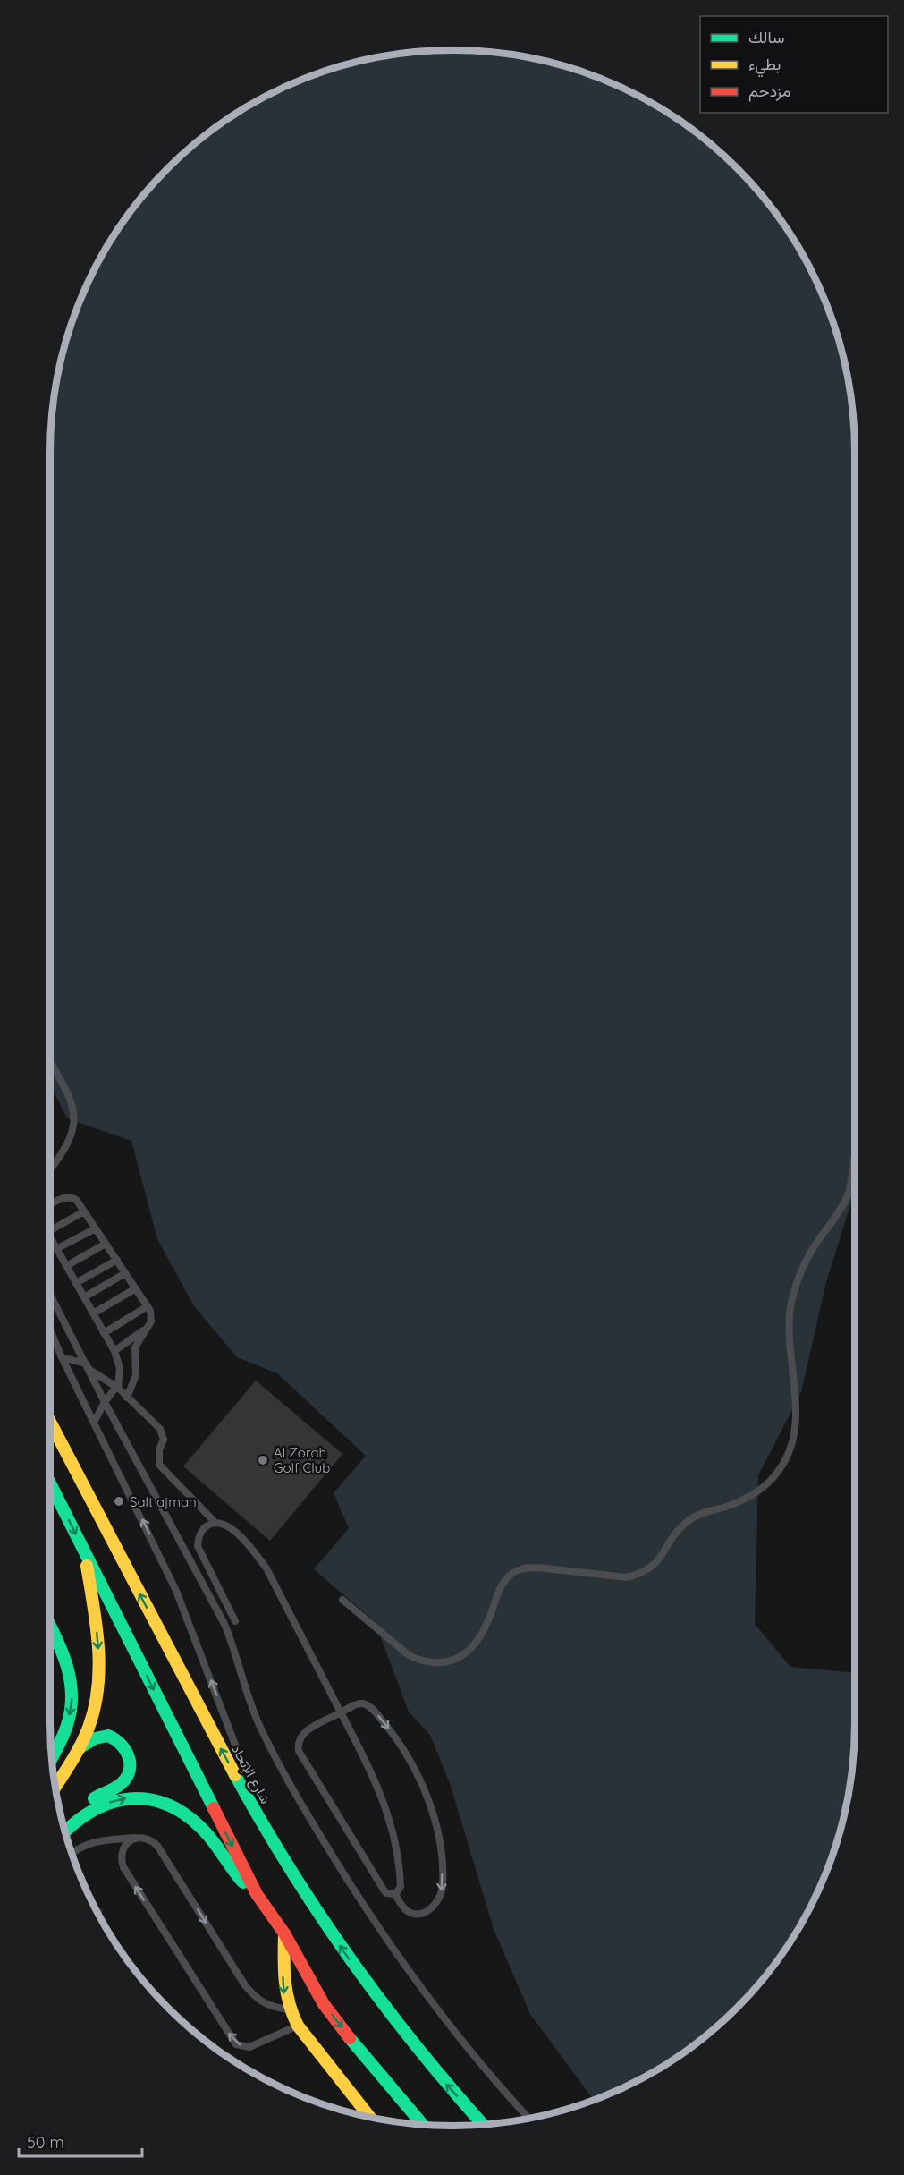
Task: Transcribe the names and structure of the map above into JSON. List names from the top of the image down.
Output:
{
  "streets": {
    "main road": ["شارع الإتحاد"]
  },
  "places": ["Al Zorah Golf Club", "Salt ajman"],
  "legend": ["سالك", "بطيء", "مزدحم"],
  "scale_bar": "50 m"
}
